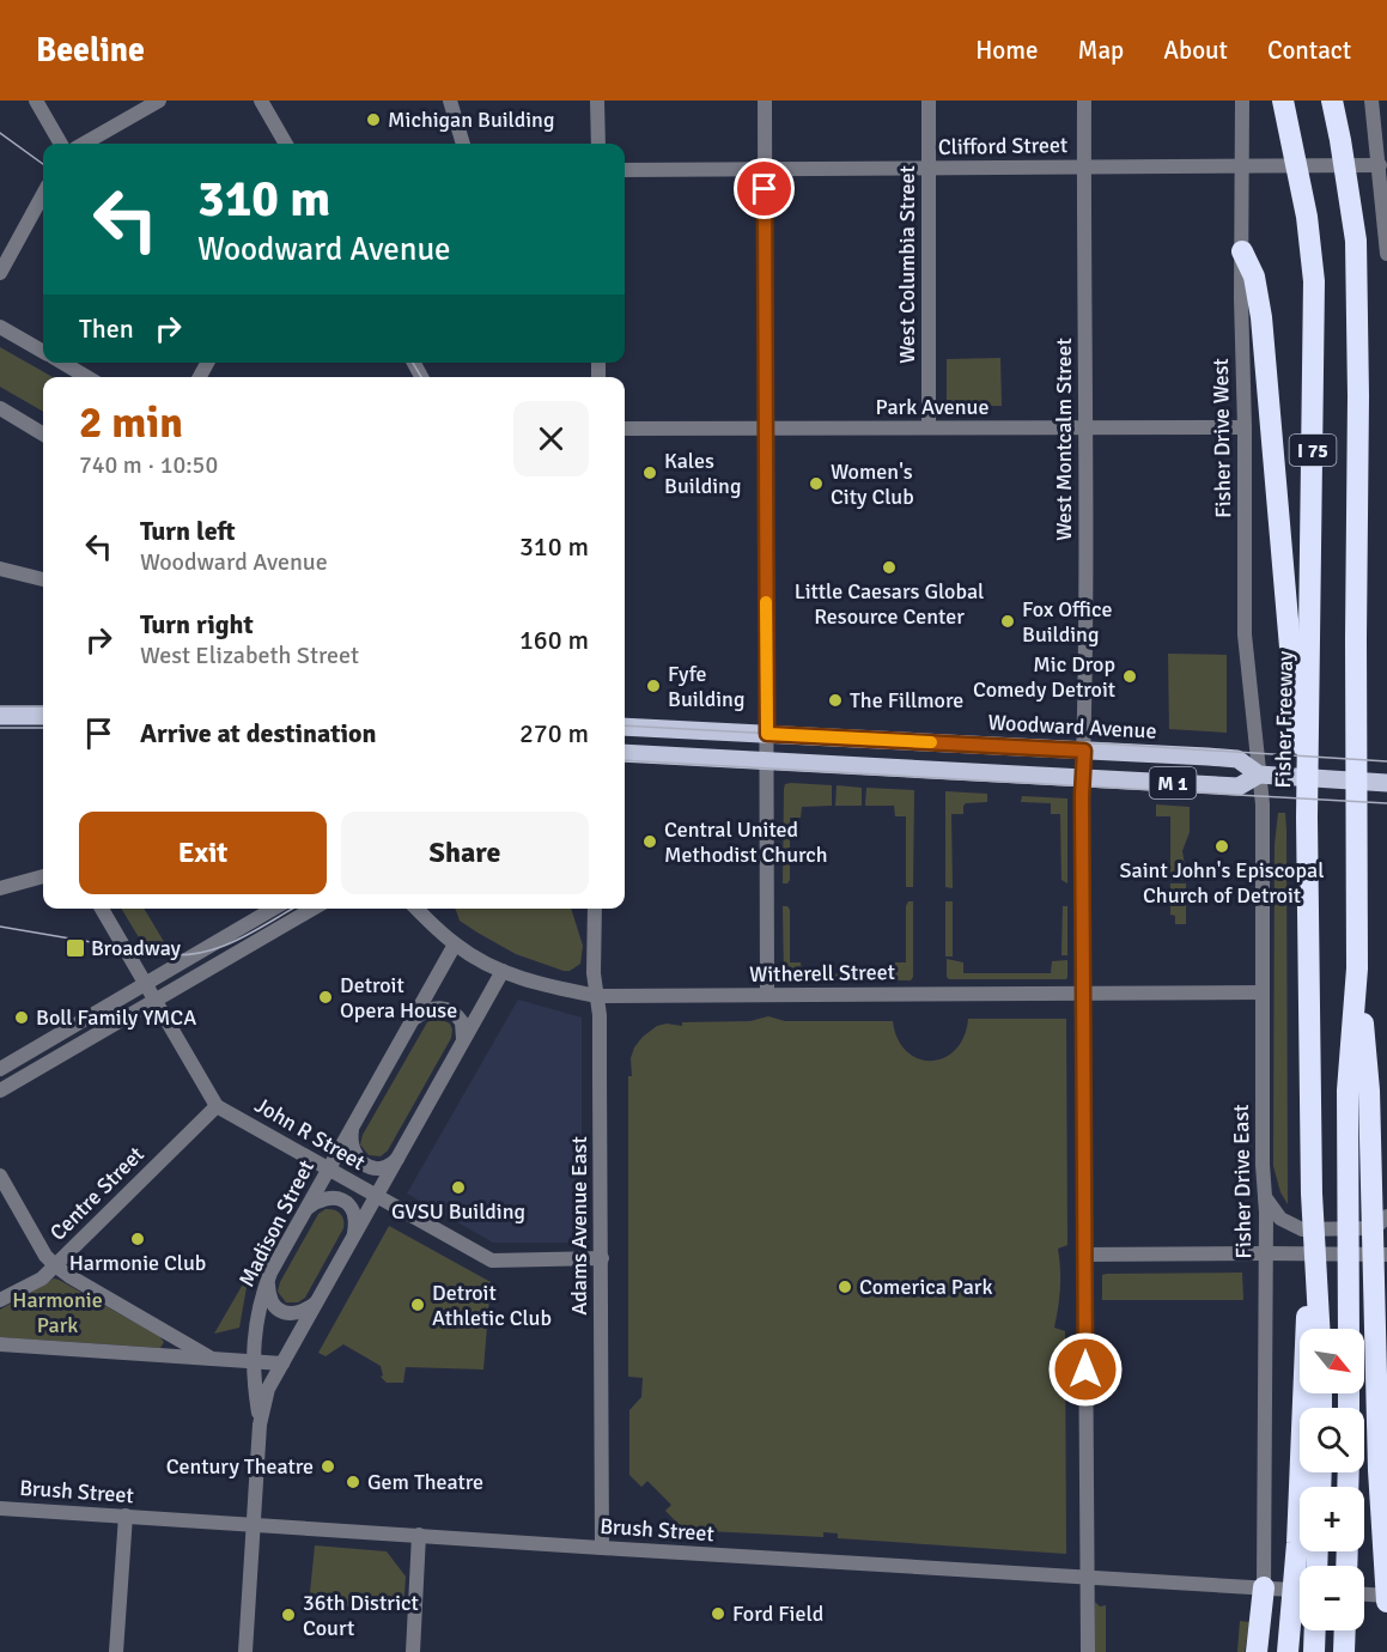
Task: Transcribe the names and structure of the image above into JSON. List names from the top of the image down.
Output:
{
  "streets": {
    "highway": ["I 75", "Fisher Freeway"],
    "main road": ["Woodward Avenue", "M 1"],
    "street": [
      "Clifford Street",
      "West Columbia Street",
      "Park Avenue",
      "Fisher Drive West",
      "West Montcalm Street",
      "Witherell Street",
      "John R Street",
      "Fisher Drive East",
      "Centre Street",
      "Madison Street",
      "Adams Avenue East",
      "Brush Street"
    ]
  },
  "crossings": [
    ["Clifford Street", "West Columbia Street"],
    ["Clifford Street", "Fisher Drive West"],
    ["Clifford Street", "West Montcalm Street"],
    ["West Columbia Street", "Park Avenue"],
    ["Park Avenue", "Fisher Drive West"],
    ["Park Avenue", "West Montcalm Street"],
    ["Fisher Drive West", "Woodward Avenue"],
    ["Fisher Drive West", "Fisher Drive East"],
    ["West Montcalm Street", "Woodward Avenue"],
    ["West Montcalm Street", "Witherell Street"],
    ["West Montcalm Street", "Brush Street"],
    ["I 75", "Fisher Freeway"],
    ["Woodward Avenue", "Fisher Drive East"],
    ["Witherell Street", "Fisher Drive East"],
    ["Witherell Street", "Madison Street"],
    ["Witherell Street", "Adams Avenue East"],
    ["John R Street", "Centre Street"],
    ["John R Street", "Madison Street"],
    ["John R Street", "Adams Avenue East"],
    ["Fisher Drive East", "Brush Street"],
    ["Madison Street", "Brush Street"],
    ["Adams Avenue East", "Brush Street"]
  ],
  "parks": ["Harmonie Park"],
  "places": {
    "other": [
      "Michigan Building",
      "Kales Building",
      "Women's City Club",
      "Little Caesars Global Resource Center",
      "Fox Office Building",
      "Mic Drop Comedy Detroit",
      "Fyfe Building",
      "The Fillmore",
      "Central United Methodist Church",
      "Saint John's Episcopal Church of Detroit",
      "Detroit Opera House",
      "Boll Family YMCA",
      "GVSU Building",
      "Harmonie Club",
      "Comerica Park",
      "Detroit Athletic Club",
      "Century Theatre",
      "Gem Theatre",
      "Ford Field",
      "36th District Court"
    ],
    "transit": ["Broadway"]
  },
  "north": "bottom right",
  "page": {
    "header": "Beeline",
    "nav": [
      "Home",
      "Map",
      "About",
      "Contact"
    ],
    "turn": ["310 m", "Woodward Avenue"],
    "then": "Then",
    "heading": ["2 min", "740 m · 10:50"],
    "list": [
      {
        "name": "Turn left",
        "note": "Woodward Avenue",
        "value": "310 m"
      },
      {
        "name": "Turn right",
        "note": "West Elizabeth Street",
        "value": "160 m"
      },
      {
        "name": "Arrive at destination",
        "value": "270 m"
      }
    ],
    "buttons": ["Exit", "Share"],
    "map_buttons": ["+", "−"]
  }
}
